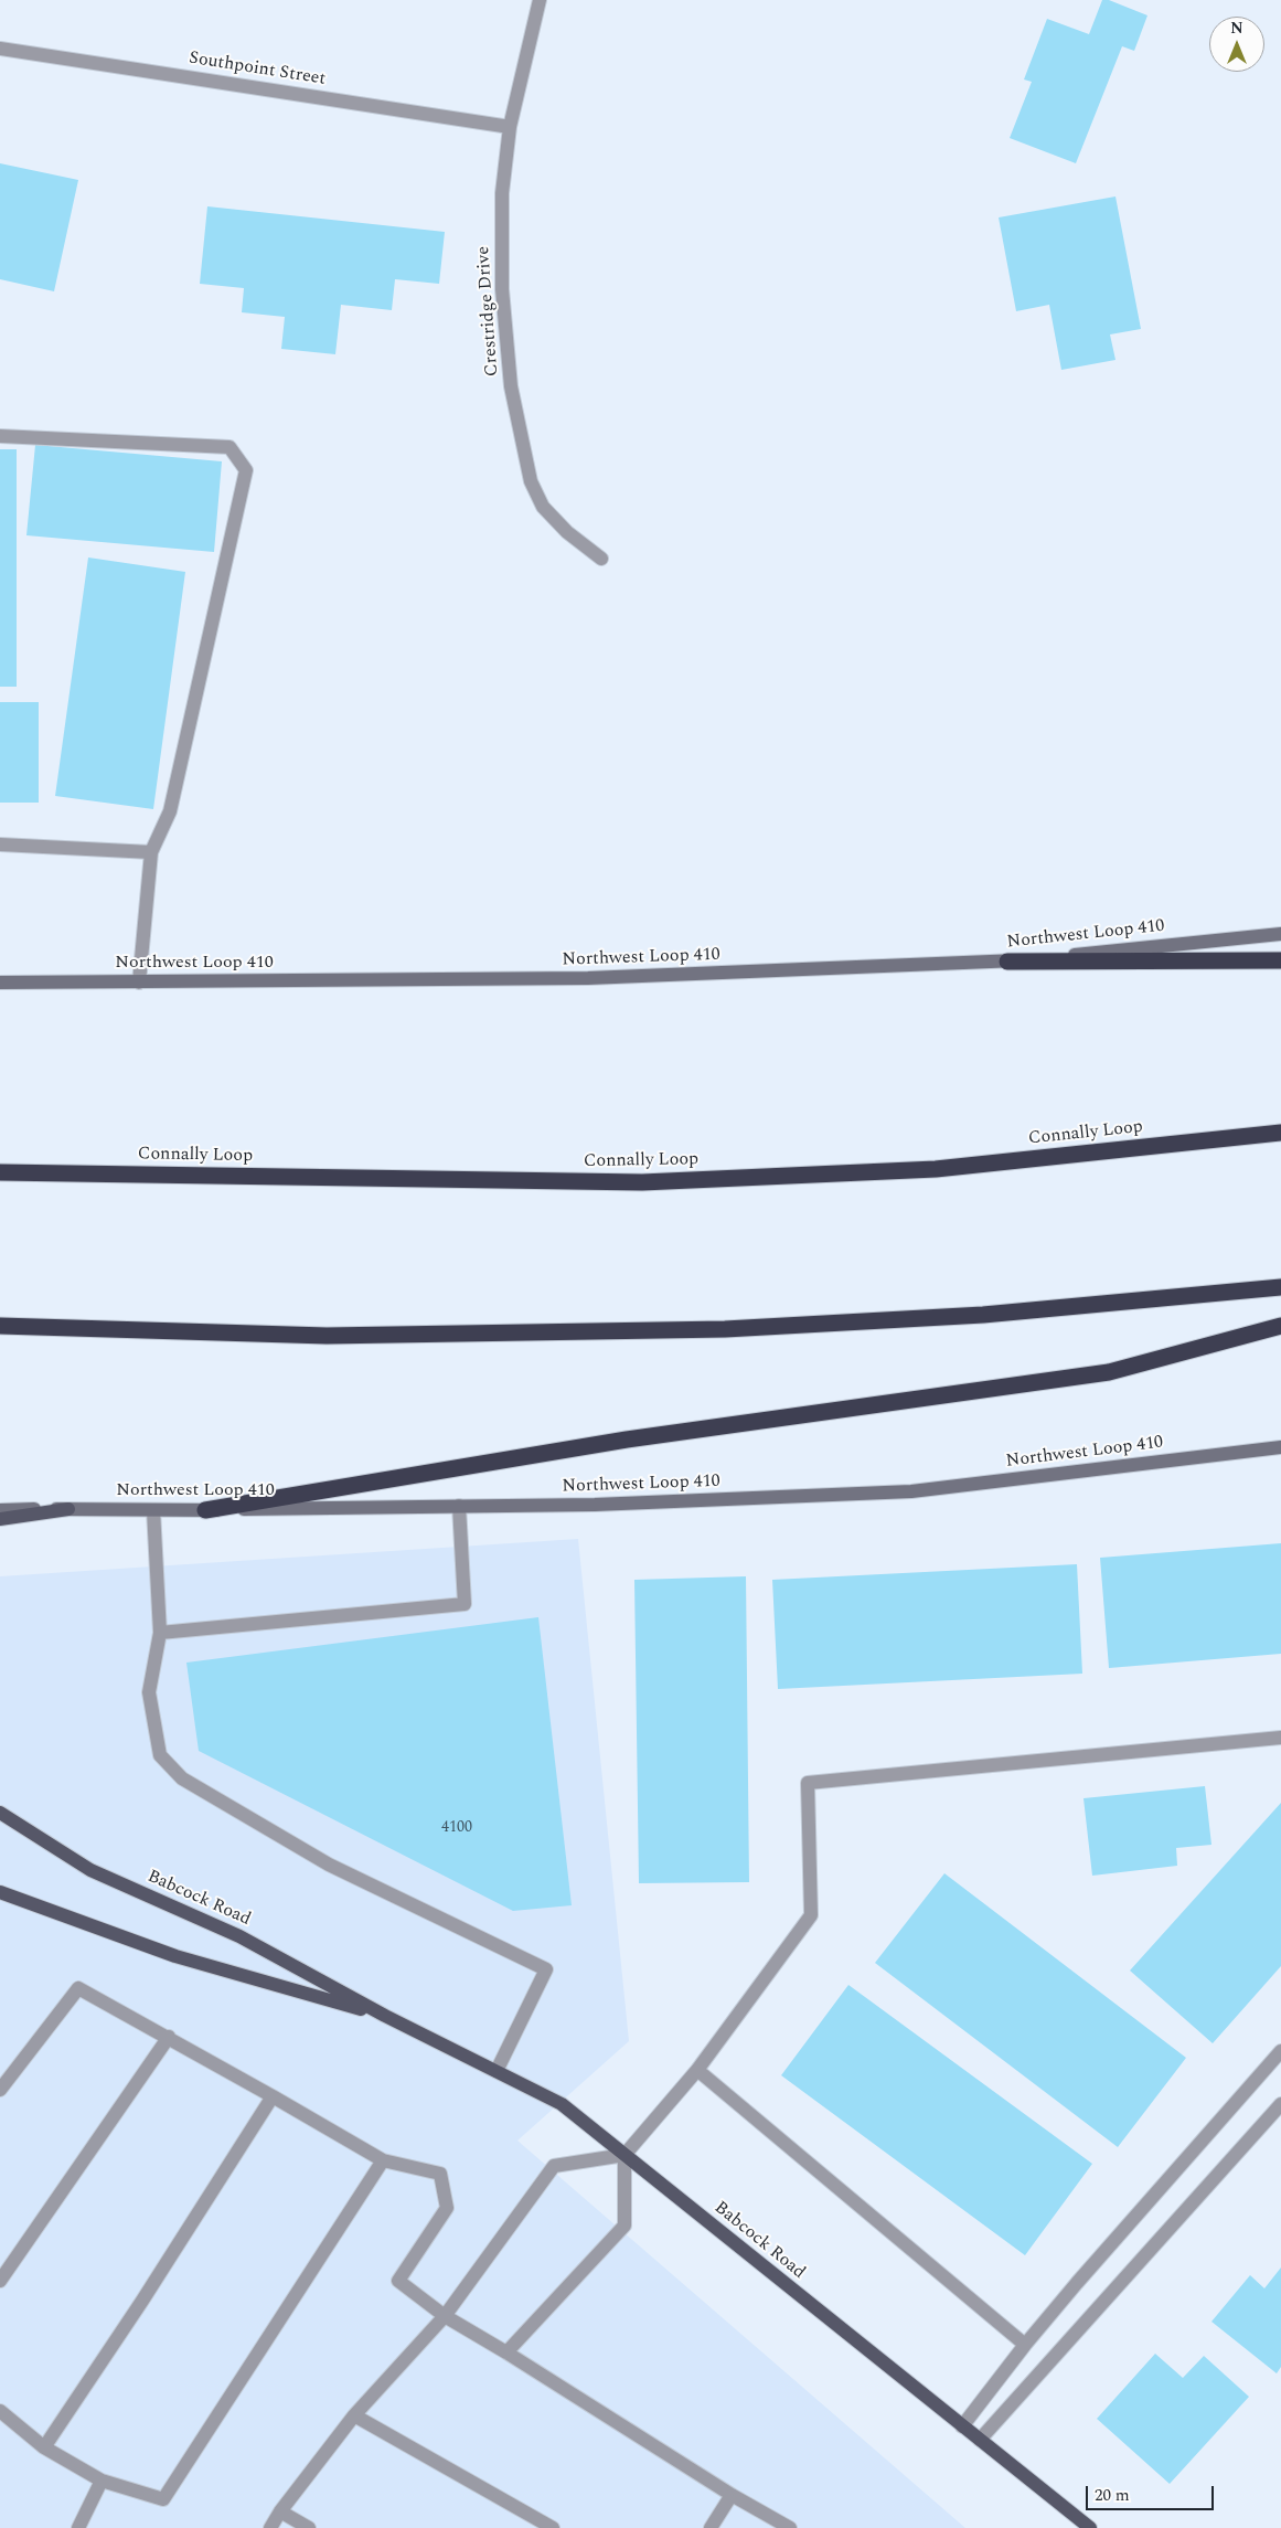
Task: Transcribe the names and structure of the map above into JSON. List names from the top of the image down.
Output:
{
  "streets": {
    "highway": ["Connally Loop"],
    "main road": ["Northwest Loop 410", "Babcock Road"],
    "street": ["Southpoint Street", "Crestridge Drive"]
  },
  "crossings": [
    ["Southpoint Street", "Crestridge Drive"]
  ],
  "house_numbers": ["4100"],
  "scale_bar": "20 m",
  "north": "top"
}
